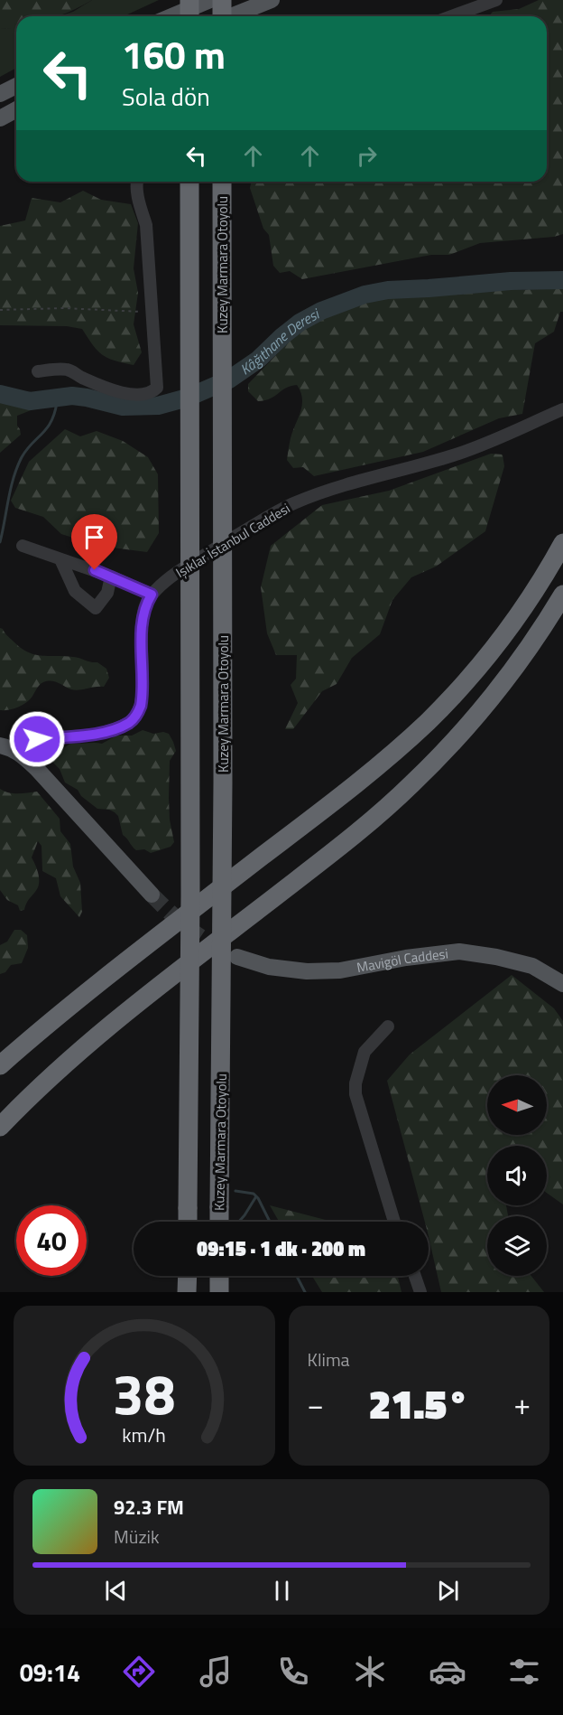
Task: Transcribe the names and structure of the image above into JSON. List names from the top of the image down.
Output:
{
  "streets": {
    "highway": ["Kuzey Marmara Otoyolu"],
    "main road": ["Mavigöl Caddesi"],
    "street": ["Işıklar İstanbul Caddesi"]
  },
  "water": ["Kâğıthane Deresi"],
  "north": "left",
  "page": {
    "turn": ["160 m", "Sola dön"],
    "limit": "40",
    "trip": "09:15 · 1 dk · 200 m",
    "tile": "Klima",
    "heat": ["−", "21.5°", "+"],
    "song": ["92.3 FM", "Müzik"],
    "tabs": "09:14",
    "gauge": ["38", "km/h"]
  }
}
